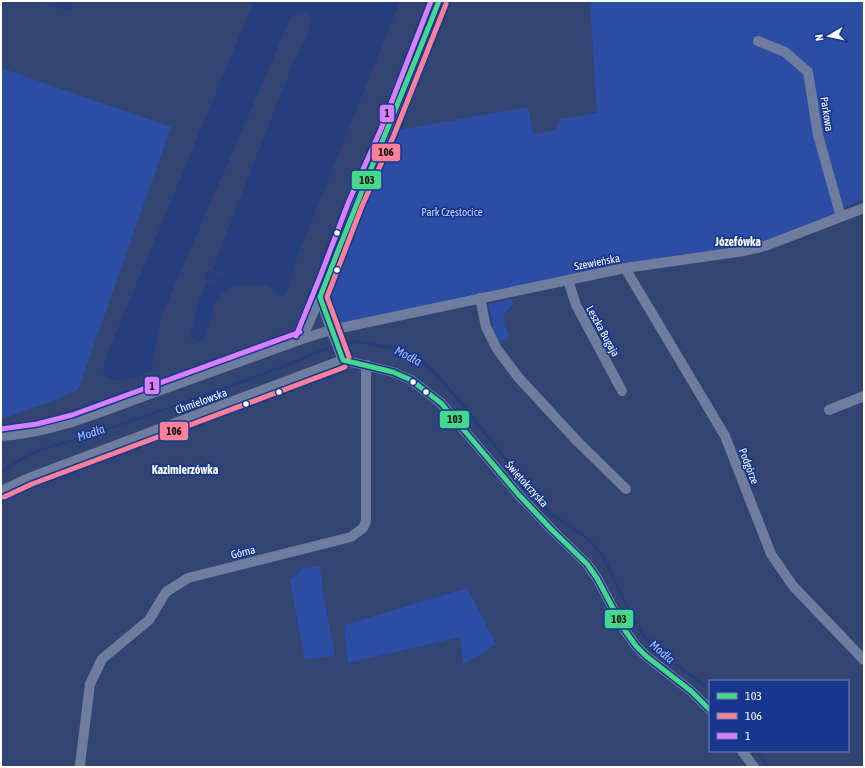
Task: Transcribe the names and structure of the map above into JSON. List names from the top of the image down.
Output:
{
  "streets": {
    "street": [
      "Parkowa",
      "Szewieńska",
      "Leszka Bugaja",
      "Chmielowska",
      "Podgórze",
      "Świętokrzyska",
      "Górna"
    ]
  },
  "crossings": [
    ["Parkowa", "Szewieńska"],
    ["Szewieńska", "Leszka Bugaja"],
    ["Szewieńska", "Podgórze"],
    ["Chmielowska", "Świętokrzyska"],
    ["Świętokrzyska", "Górna"]
  ],
  "districts": ["Józefówka", "Kazimierzówka"],
  "water": ["Modła"],
  "parks": ["Park Częstocice"],
  "lines": ["transit line 103", "transit line 1", "transit line 106"],
  "legend": ["103", "106", "1"],
  "north": "left"
}
